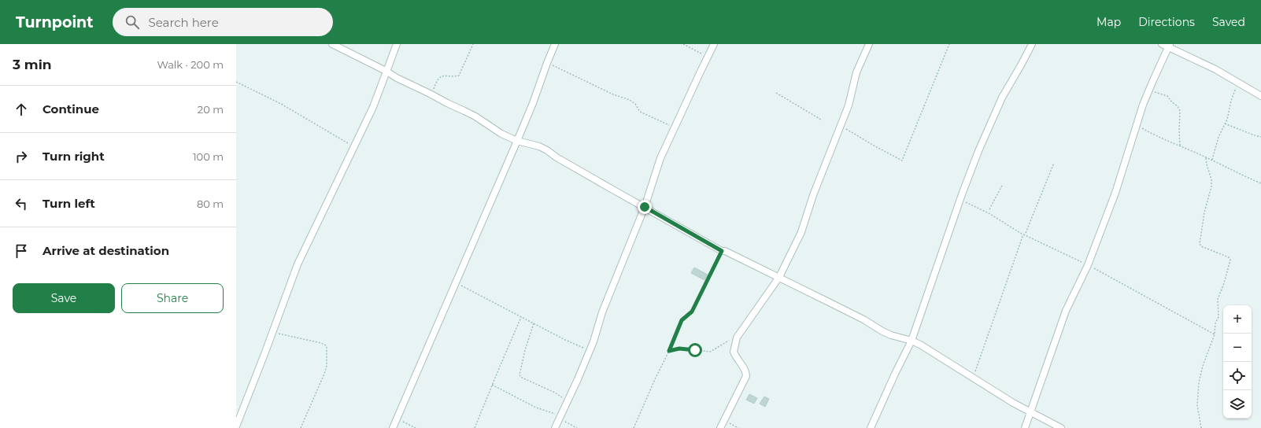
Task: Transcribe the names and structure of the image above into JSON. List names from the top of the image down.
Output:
{
  "page": {
    "header": "Turnpoint",
    "search": "Search here",
    "nav": ["Map", "Directions", "Saved"],
    "heading": ["3 min", "Walk · 200 m"],
    "list": [
      ["Continue", "20 m"],
      ["Turn right", "100 m"],
      ["Turn left", "80 m"],
      "Arrive at destination"
    ],
    "buttons": ["Save", "Share"],
    "map_buttons": ["+", "−"]
  }
}
